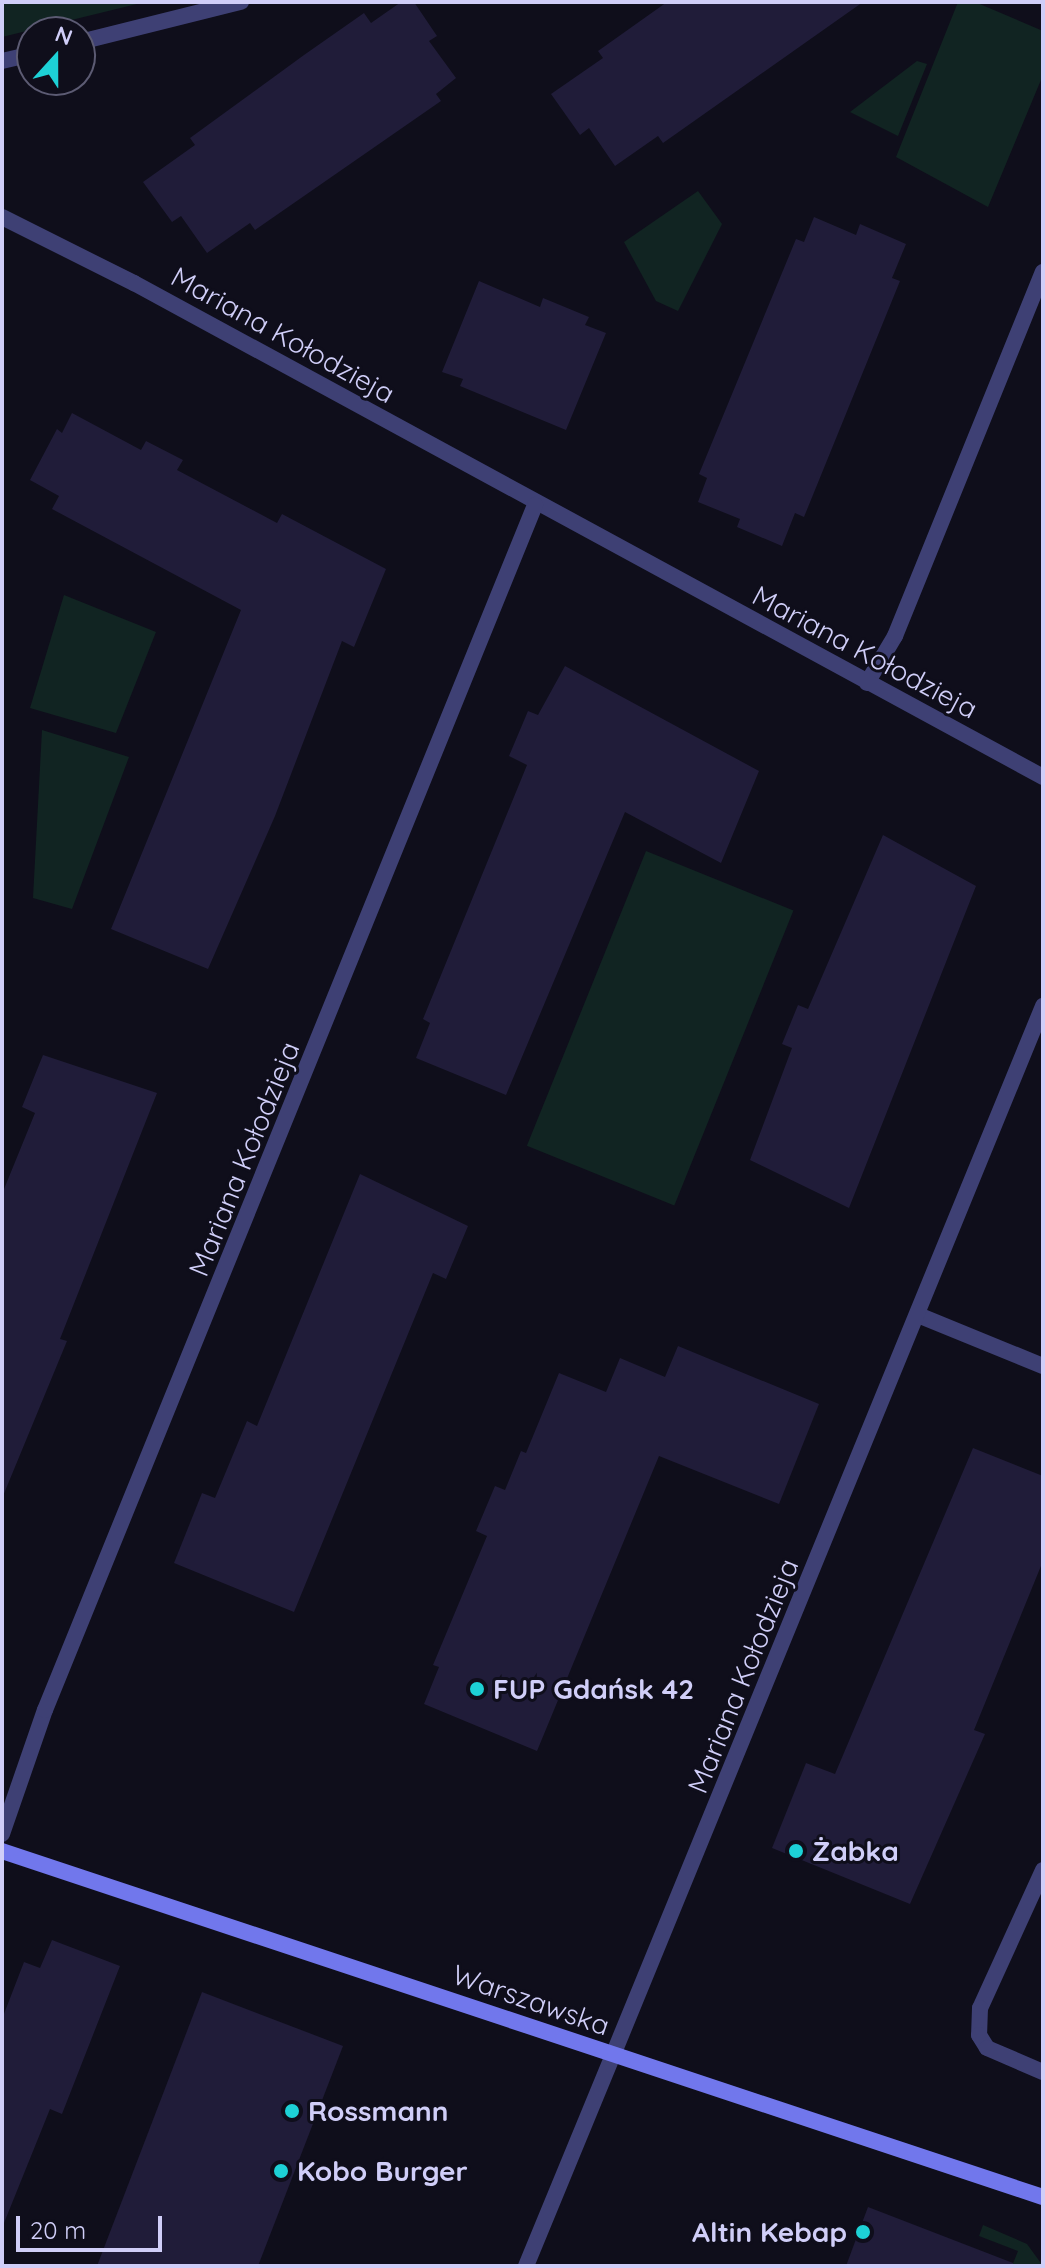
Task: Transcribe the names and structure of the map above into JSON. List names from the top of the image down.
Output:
{
  "streets": {
    "street": ["Mariana Kołodzieja", "Warszawska"]
  },
  "crossings": [
    ["Mariana Kołodzieja", "Warszawska"]
  ],
  "places": [
    "FUP Gdańsk 42",
    "Żabka",
    "Rossmann",
    "Kobo Burger",
    "Altin Kebap"
  ],
  "scale_bar": "20 m",
  "north": "top"
}
